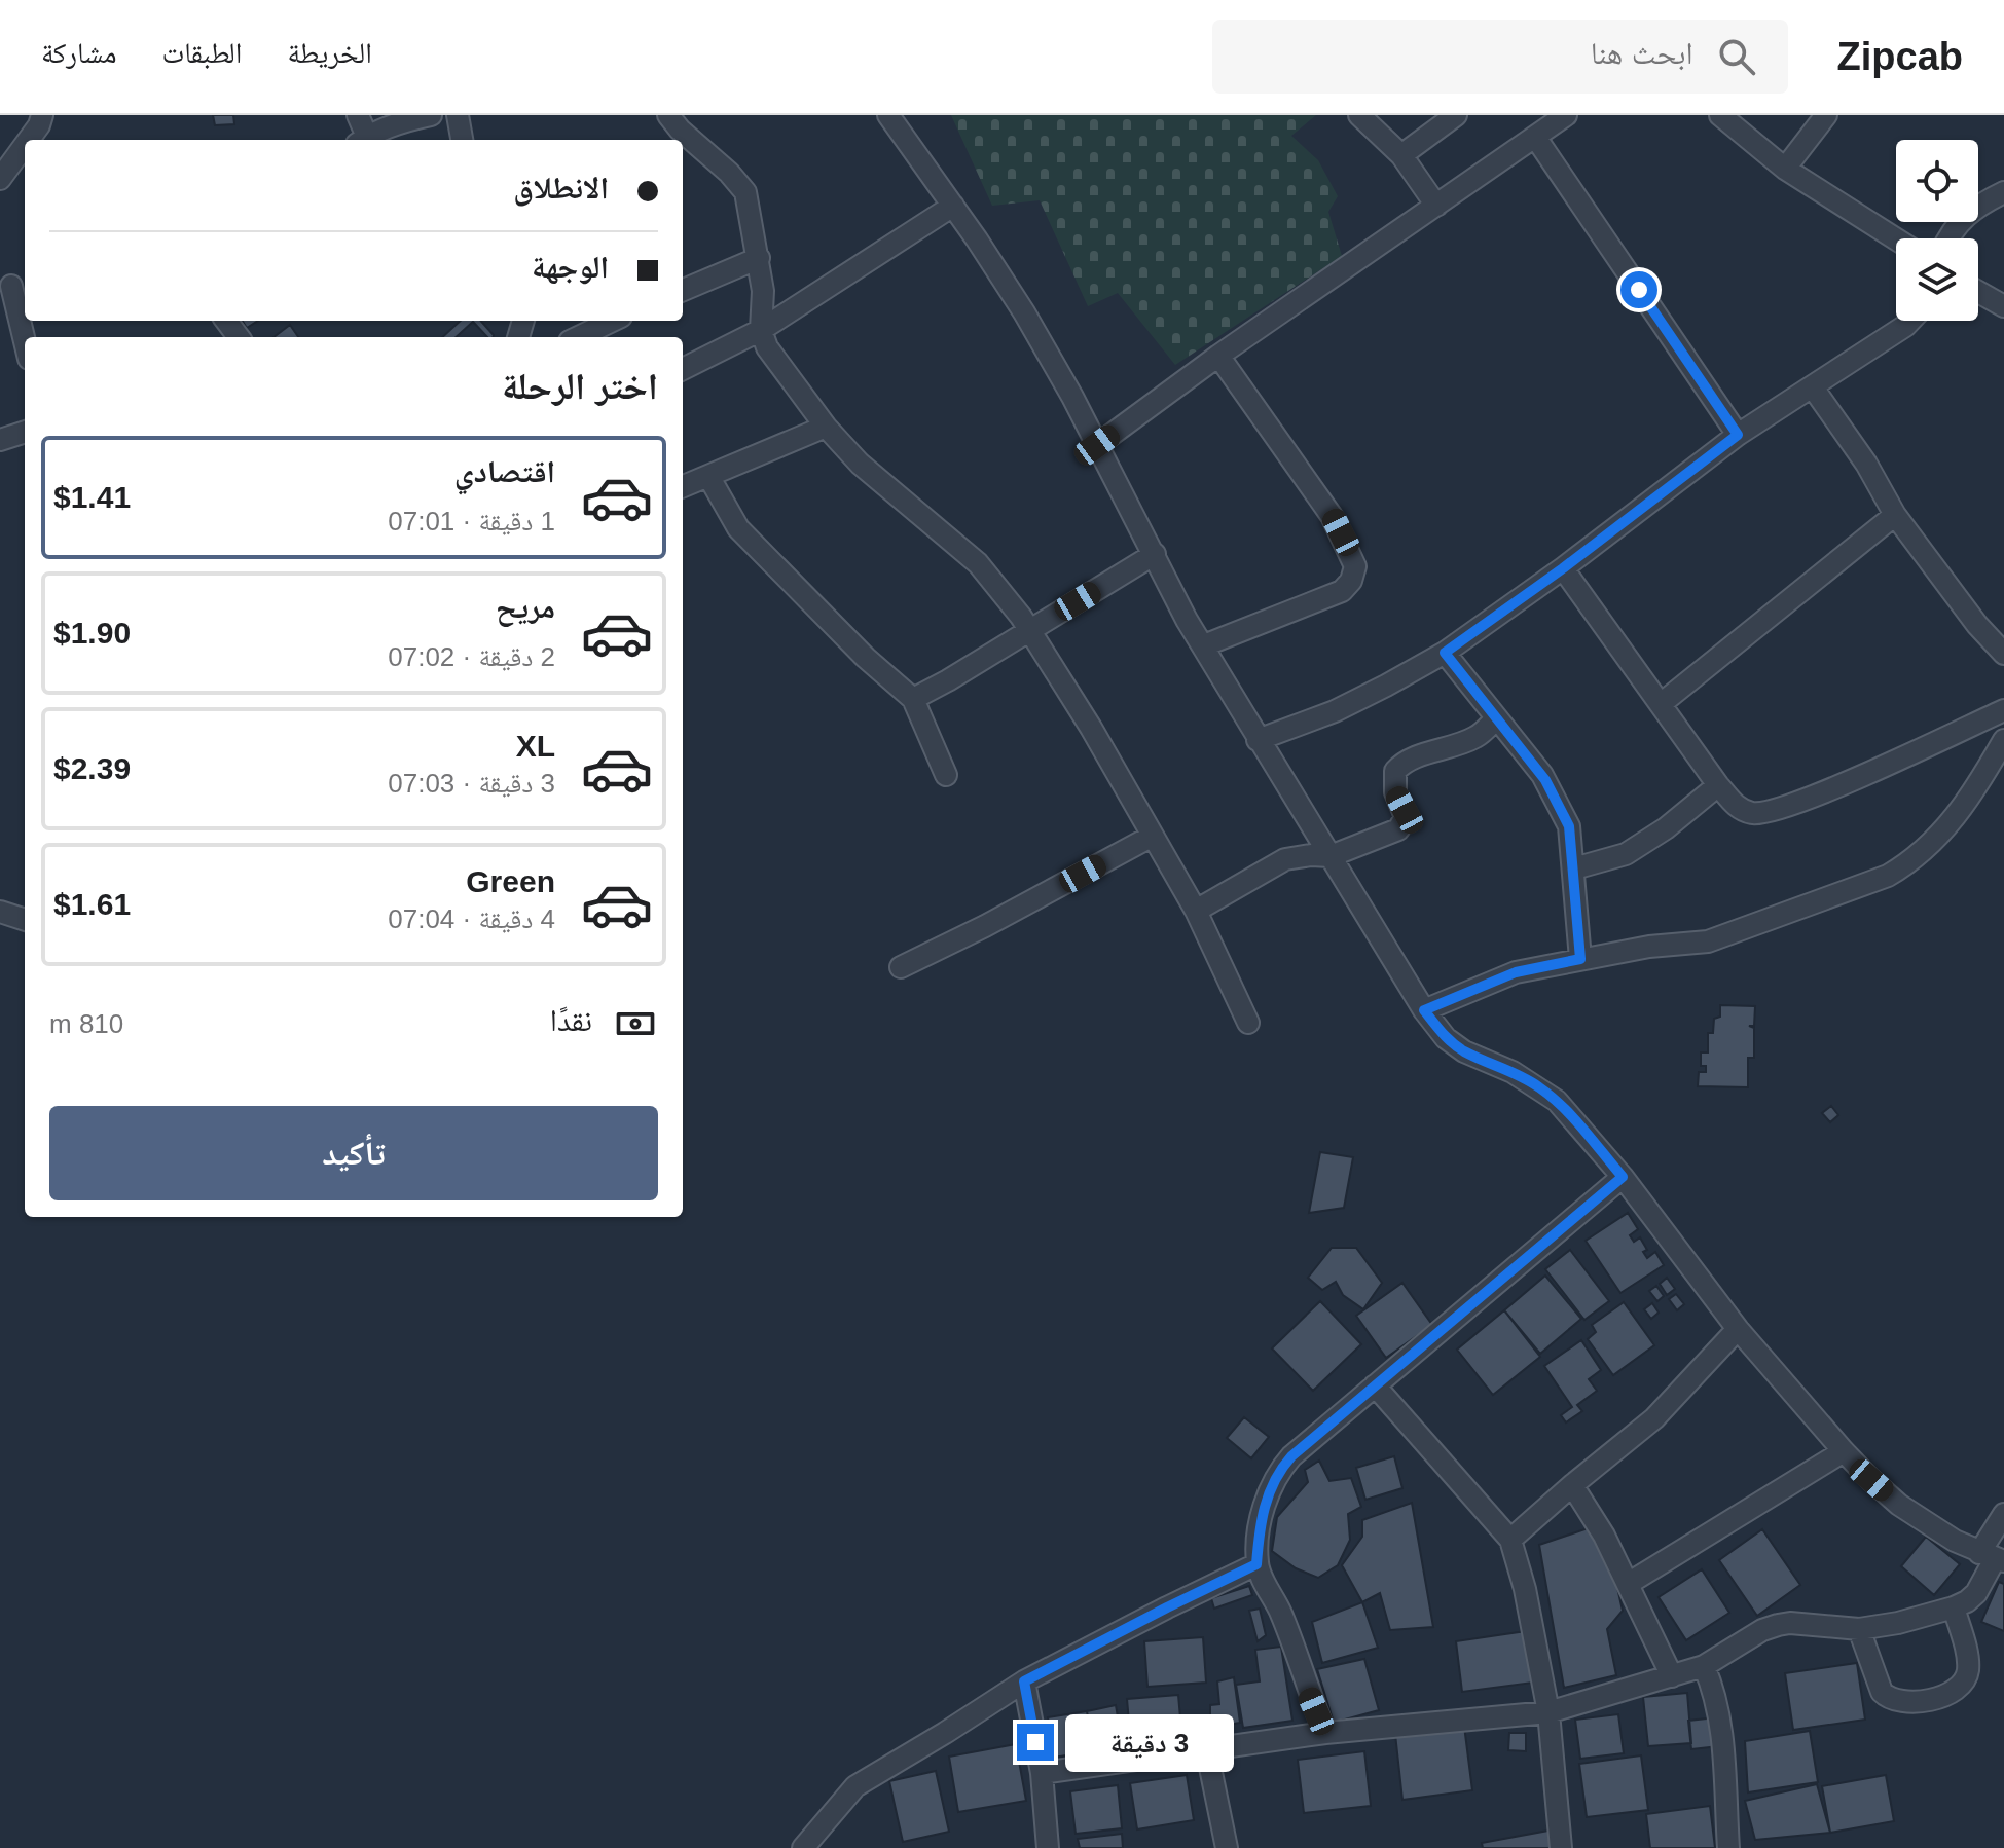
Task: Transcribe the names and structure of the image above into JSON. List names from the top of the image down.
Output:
{
  "page": {
    "header": "Zipcab",
    "search": "ابحث هنا",
    "nav": ["الخريطة", "الطبقات", "مشاركة"],
    "banner": ["الانطلاق", "الوجهة"],
    "heading": "اختر الرحلة",
    "list": [
      {
        "name": "اقتصادي",
        "note": "1 دقيقة · 07:01",
        "value": "$1.41"
      },
      {
        "name": "مريح",
        "note": "2 دقيقة · 07:02",
        "value": "$1.90"
      },
      {
        "name": "XL",
        "note": "3 دقيقة · 07:03",
        "value": "$2.39"
      },
      {
        "name": "Green",
        "note": "4 دقيقة · 07:04",
        "value": "$1.61"
      }
    ],
    "pay": ["نقدًا", "810 m"],
    "buttons": "تأكيد",
    "bubble": "3 دقيقة"
  }
}
